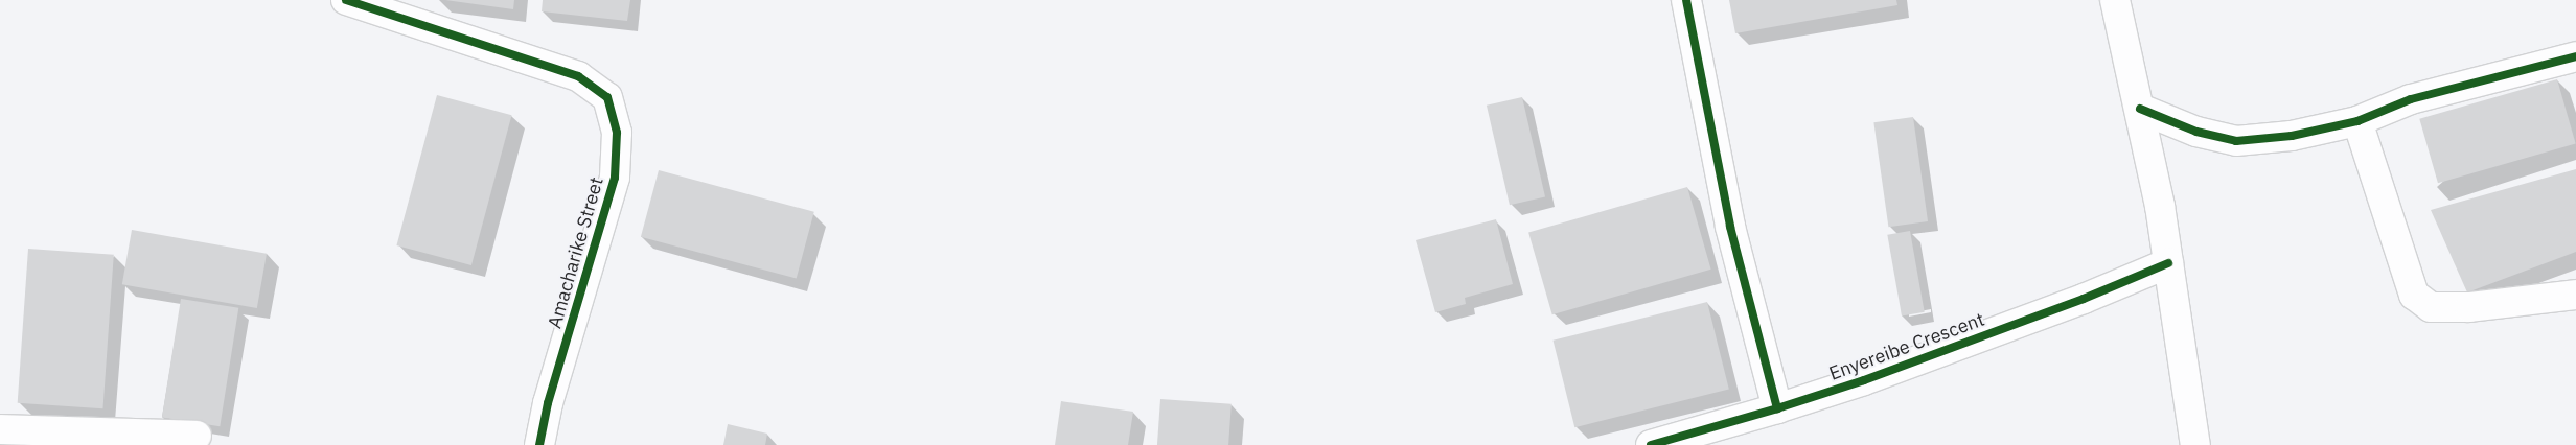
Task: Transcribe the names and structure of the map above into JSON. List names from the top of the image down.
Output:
{
  "streets": {
    "street": ["Amacharike Street", "Enyereibe Crescent"]
  }
}
